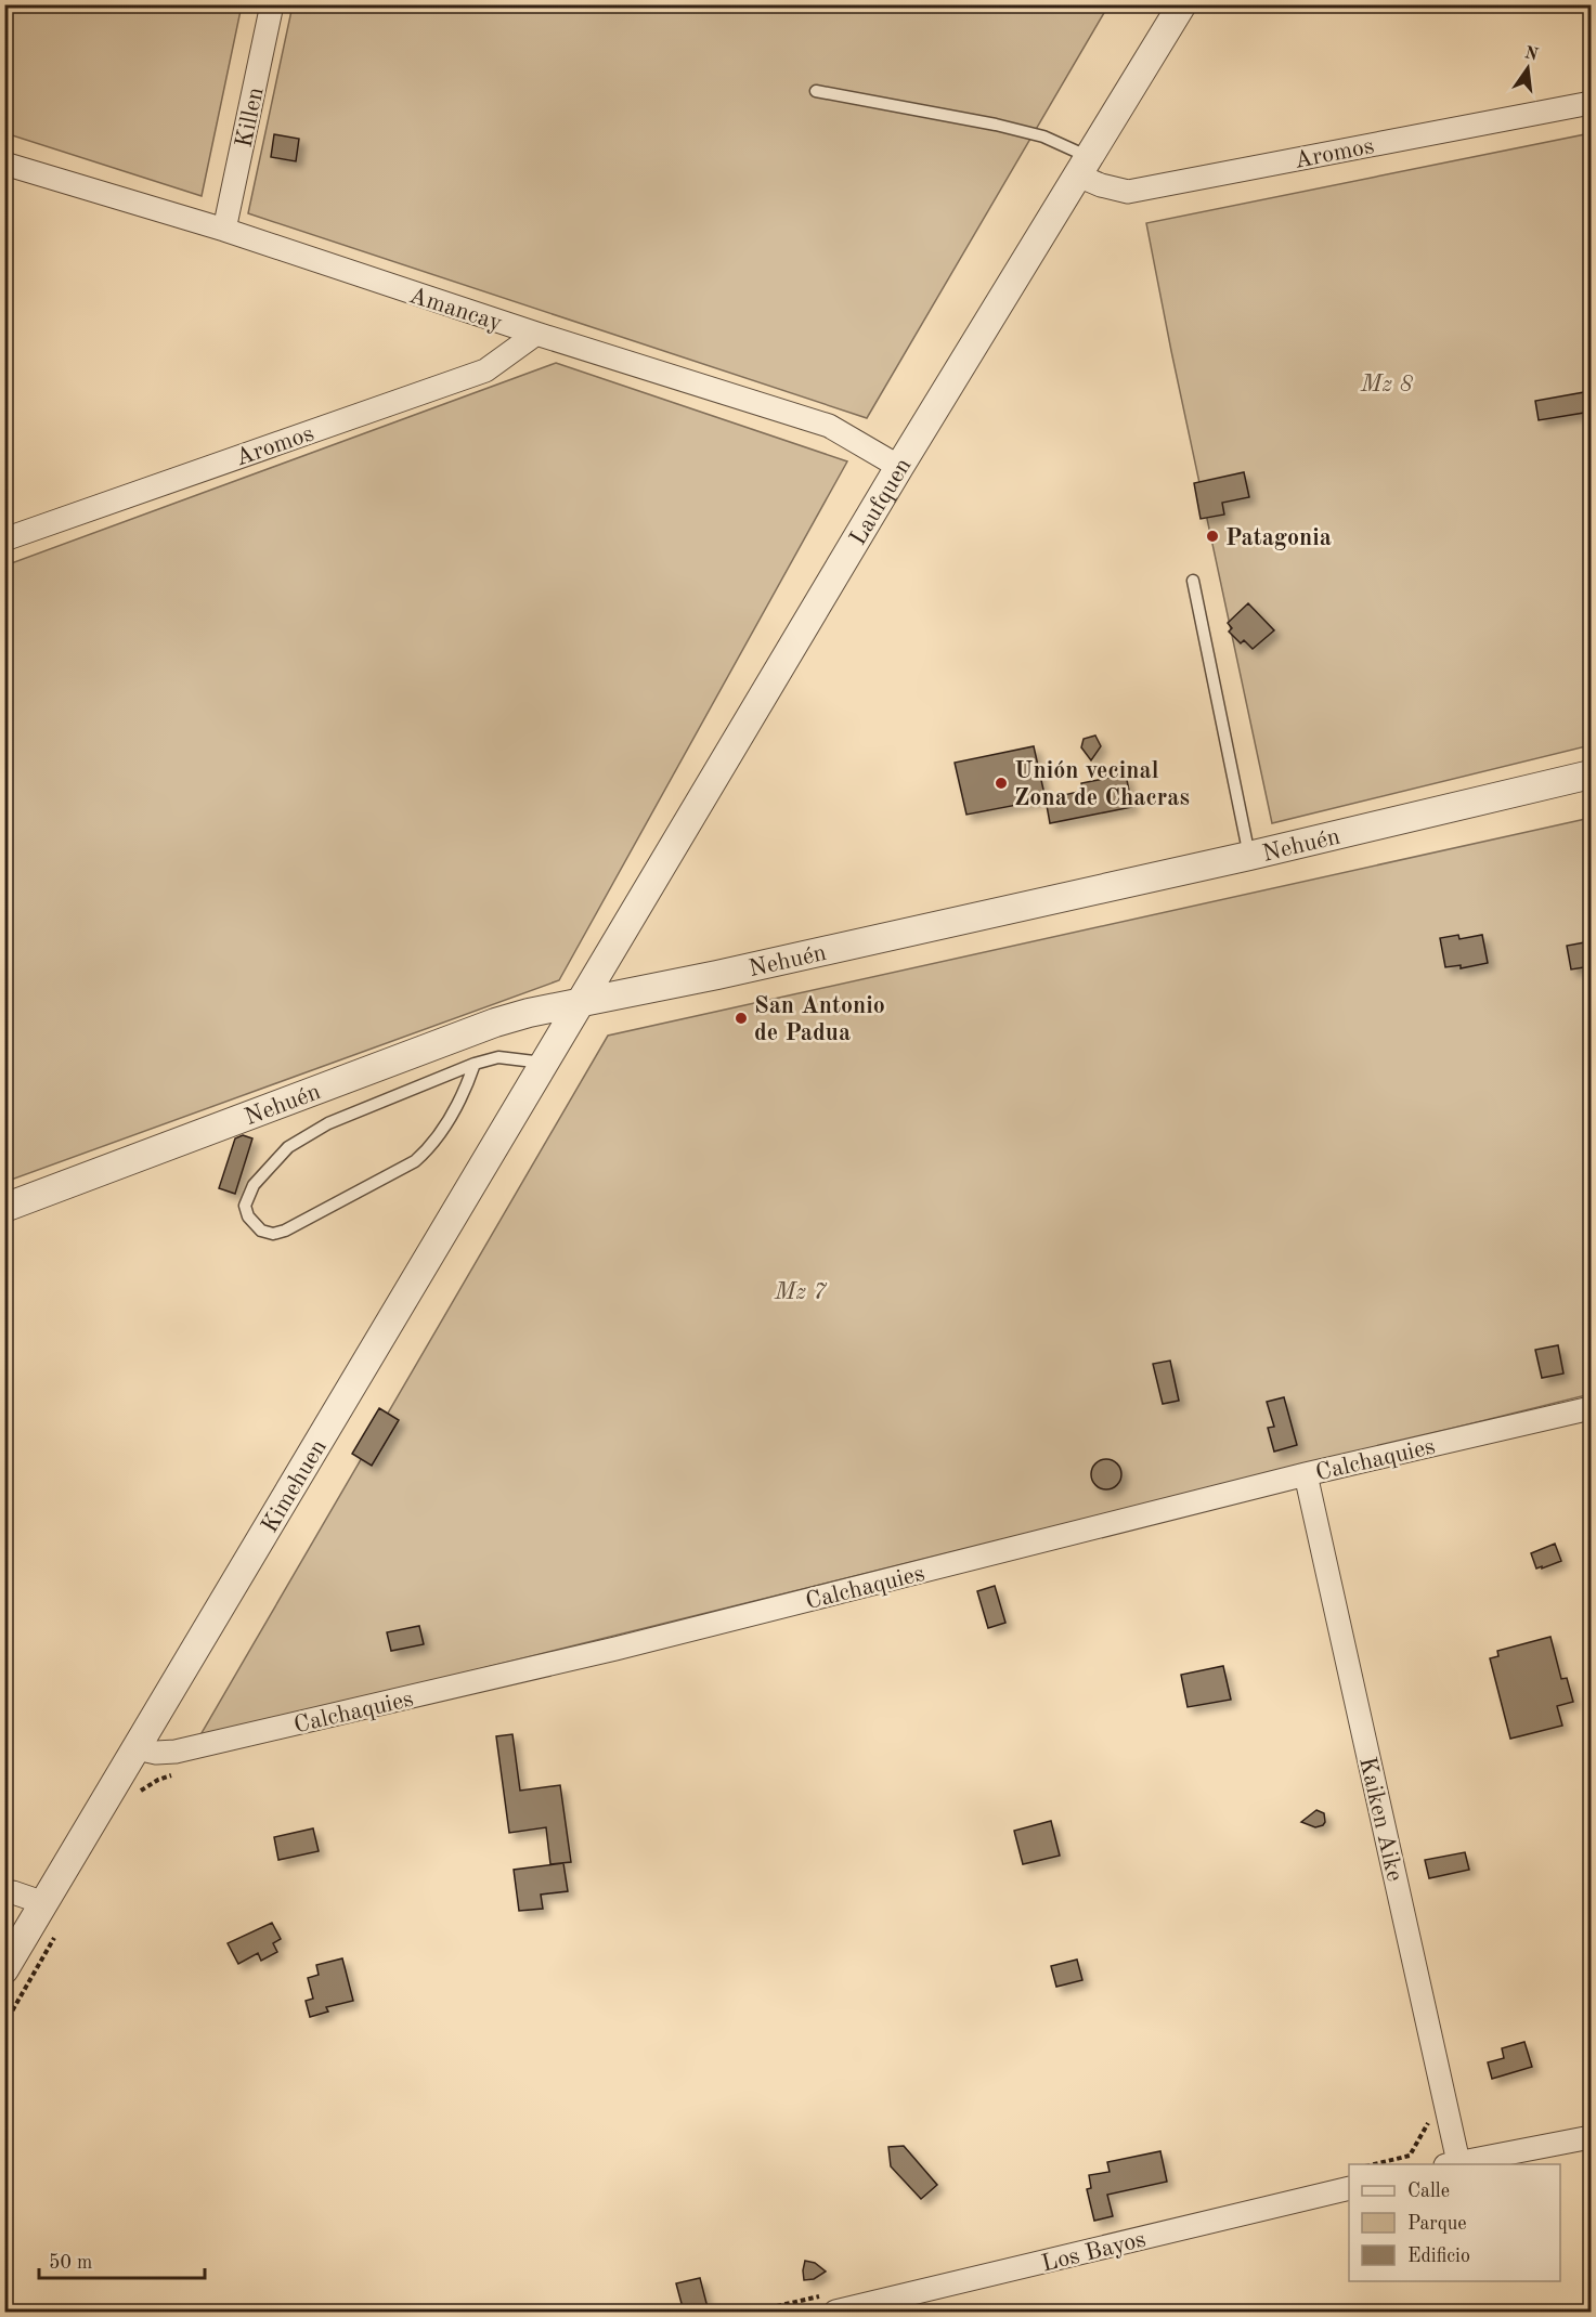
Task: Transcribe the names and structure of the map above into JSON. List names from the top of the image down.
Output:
{
  "streets": {
    "street": [
      "Killen",
      "Aromos",
      "Amancay",
      "Laufquen",
      "Nehuén",
      "Calchaquies",
      "Kimehuen",
      "Kaiken Aike",
      "Los Bayos"
    ]
  },
  "crossings": [
    ["Killen", "Amancay"],
    ["Aromos", "Amancay"],
    ["Aromos", "Laufquen"],
    ["Amancay", "Laufquen"],
    ["Laufquen", "Nehuén"],
    ["Laufquen", "Kimehuen"],
    ["Nehuén", "Kimehuen"],
    ["Calchaquies", "Kimehuen"],
    ["Calchaquies", "Kaiken Aike"]
  ],
  "parks": ["Mz 8", "Mz 7"],
  "places": ["Patagonia", "Unión vecinal Zona de Chacras", "San Antonio de Padua"],
  "legend": ["Calle", "Parque", "Edificio"],
  "scale_bar": "50 m",
  "north": "top"
}
